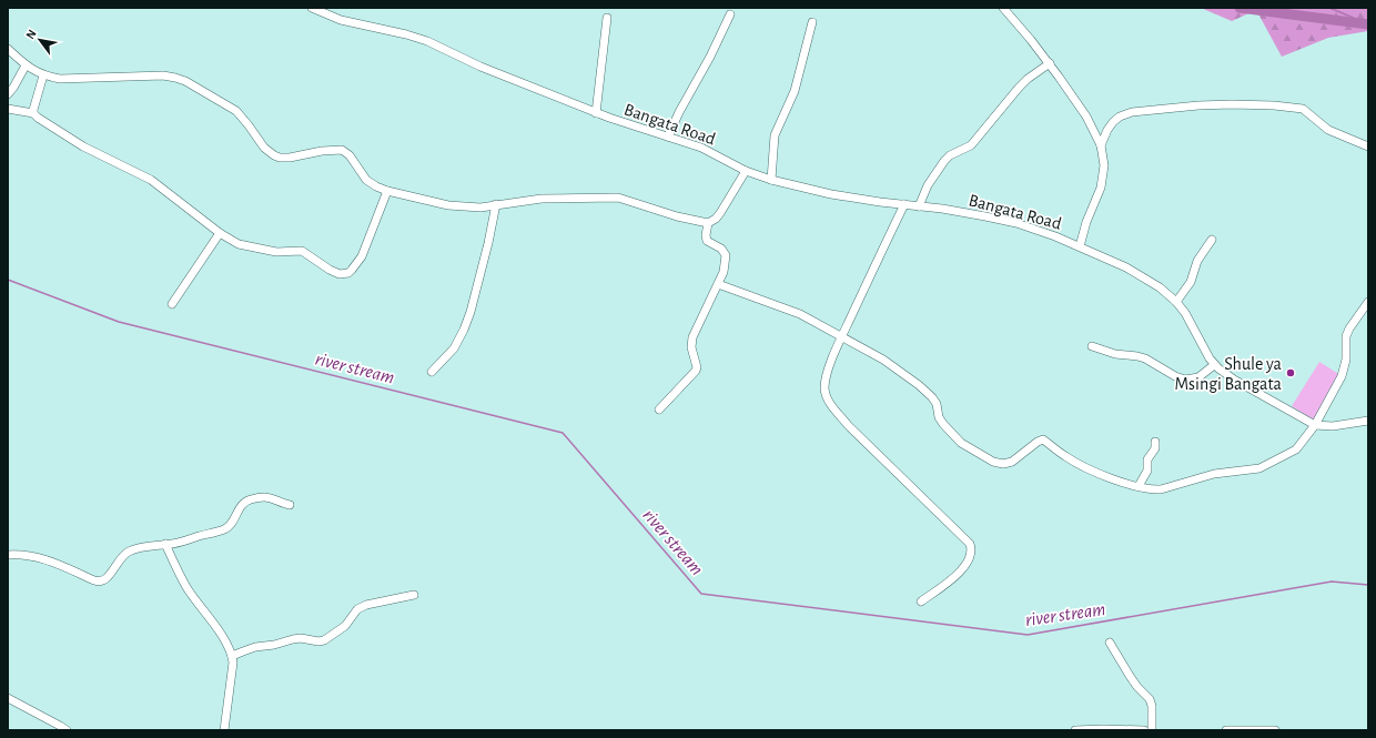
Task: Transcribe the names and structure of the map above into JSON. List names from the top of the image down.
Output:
{
  "streets": {
    "street": ["Bangata Road"]
  },
  "water": ["river stream"],
  "places": ["Shule ya Msingi Bangata"],
  "north": "top left"
}
